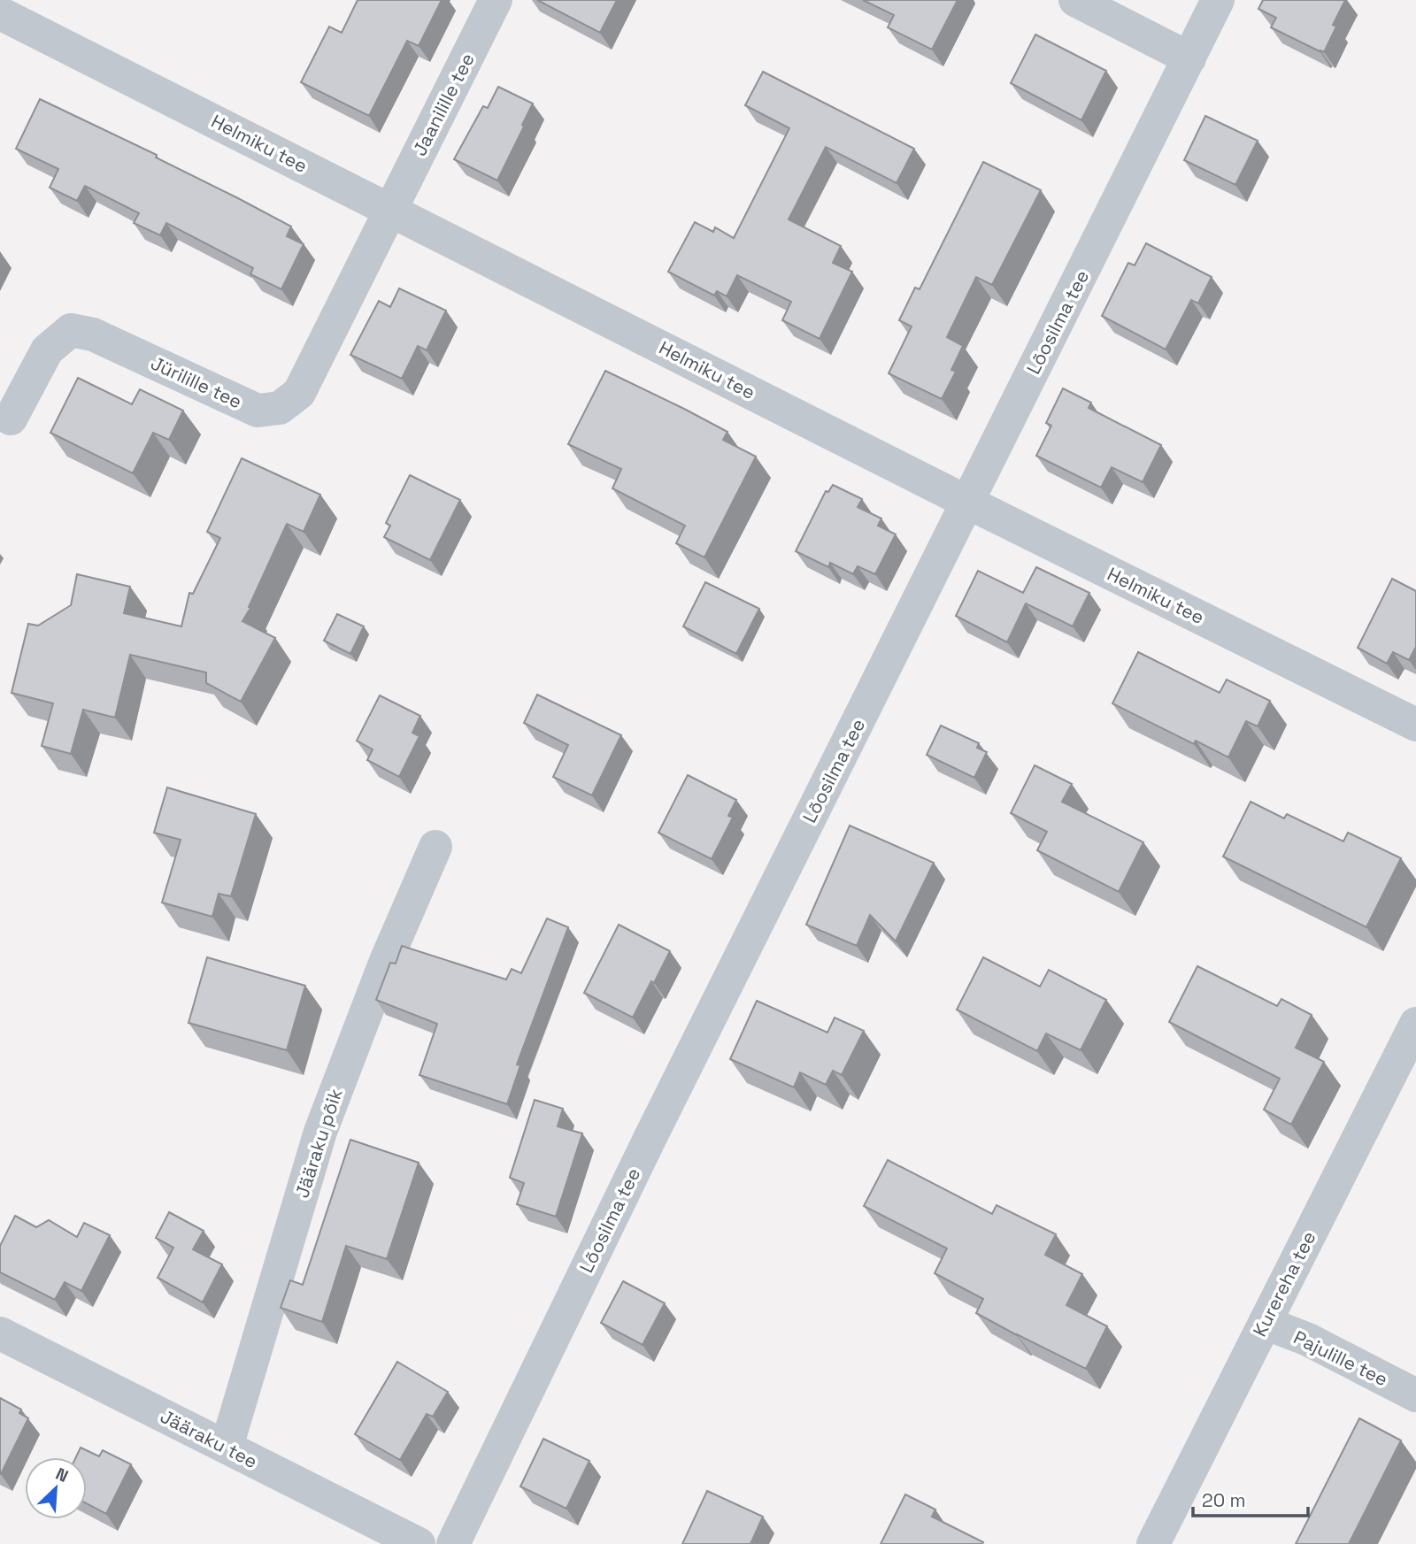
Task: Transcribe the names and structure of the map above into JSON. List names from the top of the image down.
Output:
{
  "streets": {
    "street": [
      "Jaanilille tee",
      "Helmiku tee",
      "Lõosilma tee",
      "Jürilille tee",
      "Jääraku põik",
      "Kurereha tee",
      "Pajulille tee",
      "Jääraku tee"
    ]
  },
  "crossings": [
    ["Jaanilille tee", "Helmiku tee"],
    ["Jaanilille tee", "Jürilille tee"],
    ["Helmiku tee", "Lõosilma tee"],
    ["Helmiku tee", "Jürilille tee"],
    ["Jääraku põik", "Jääraku tee"],
    ["Kurereha tee", "Pajulille tee"]
  ],
  "scale_bar": "20 m",
  "north": "top right"
}
